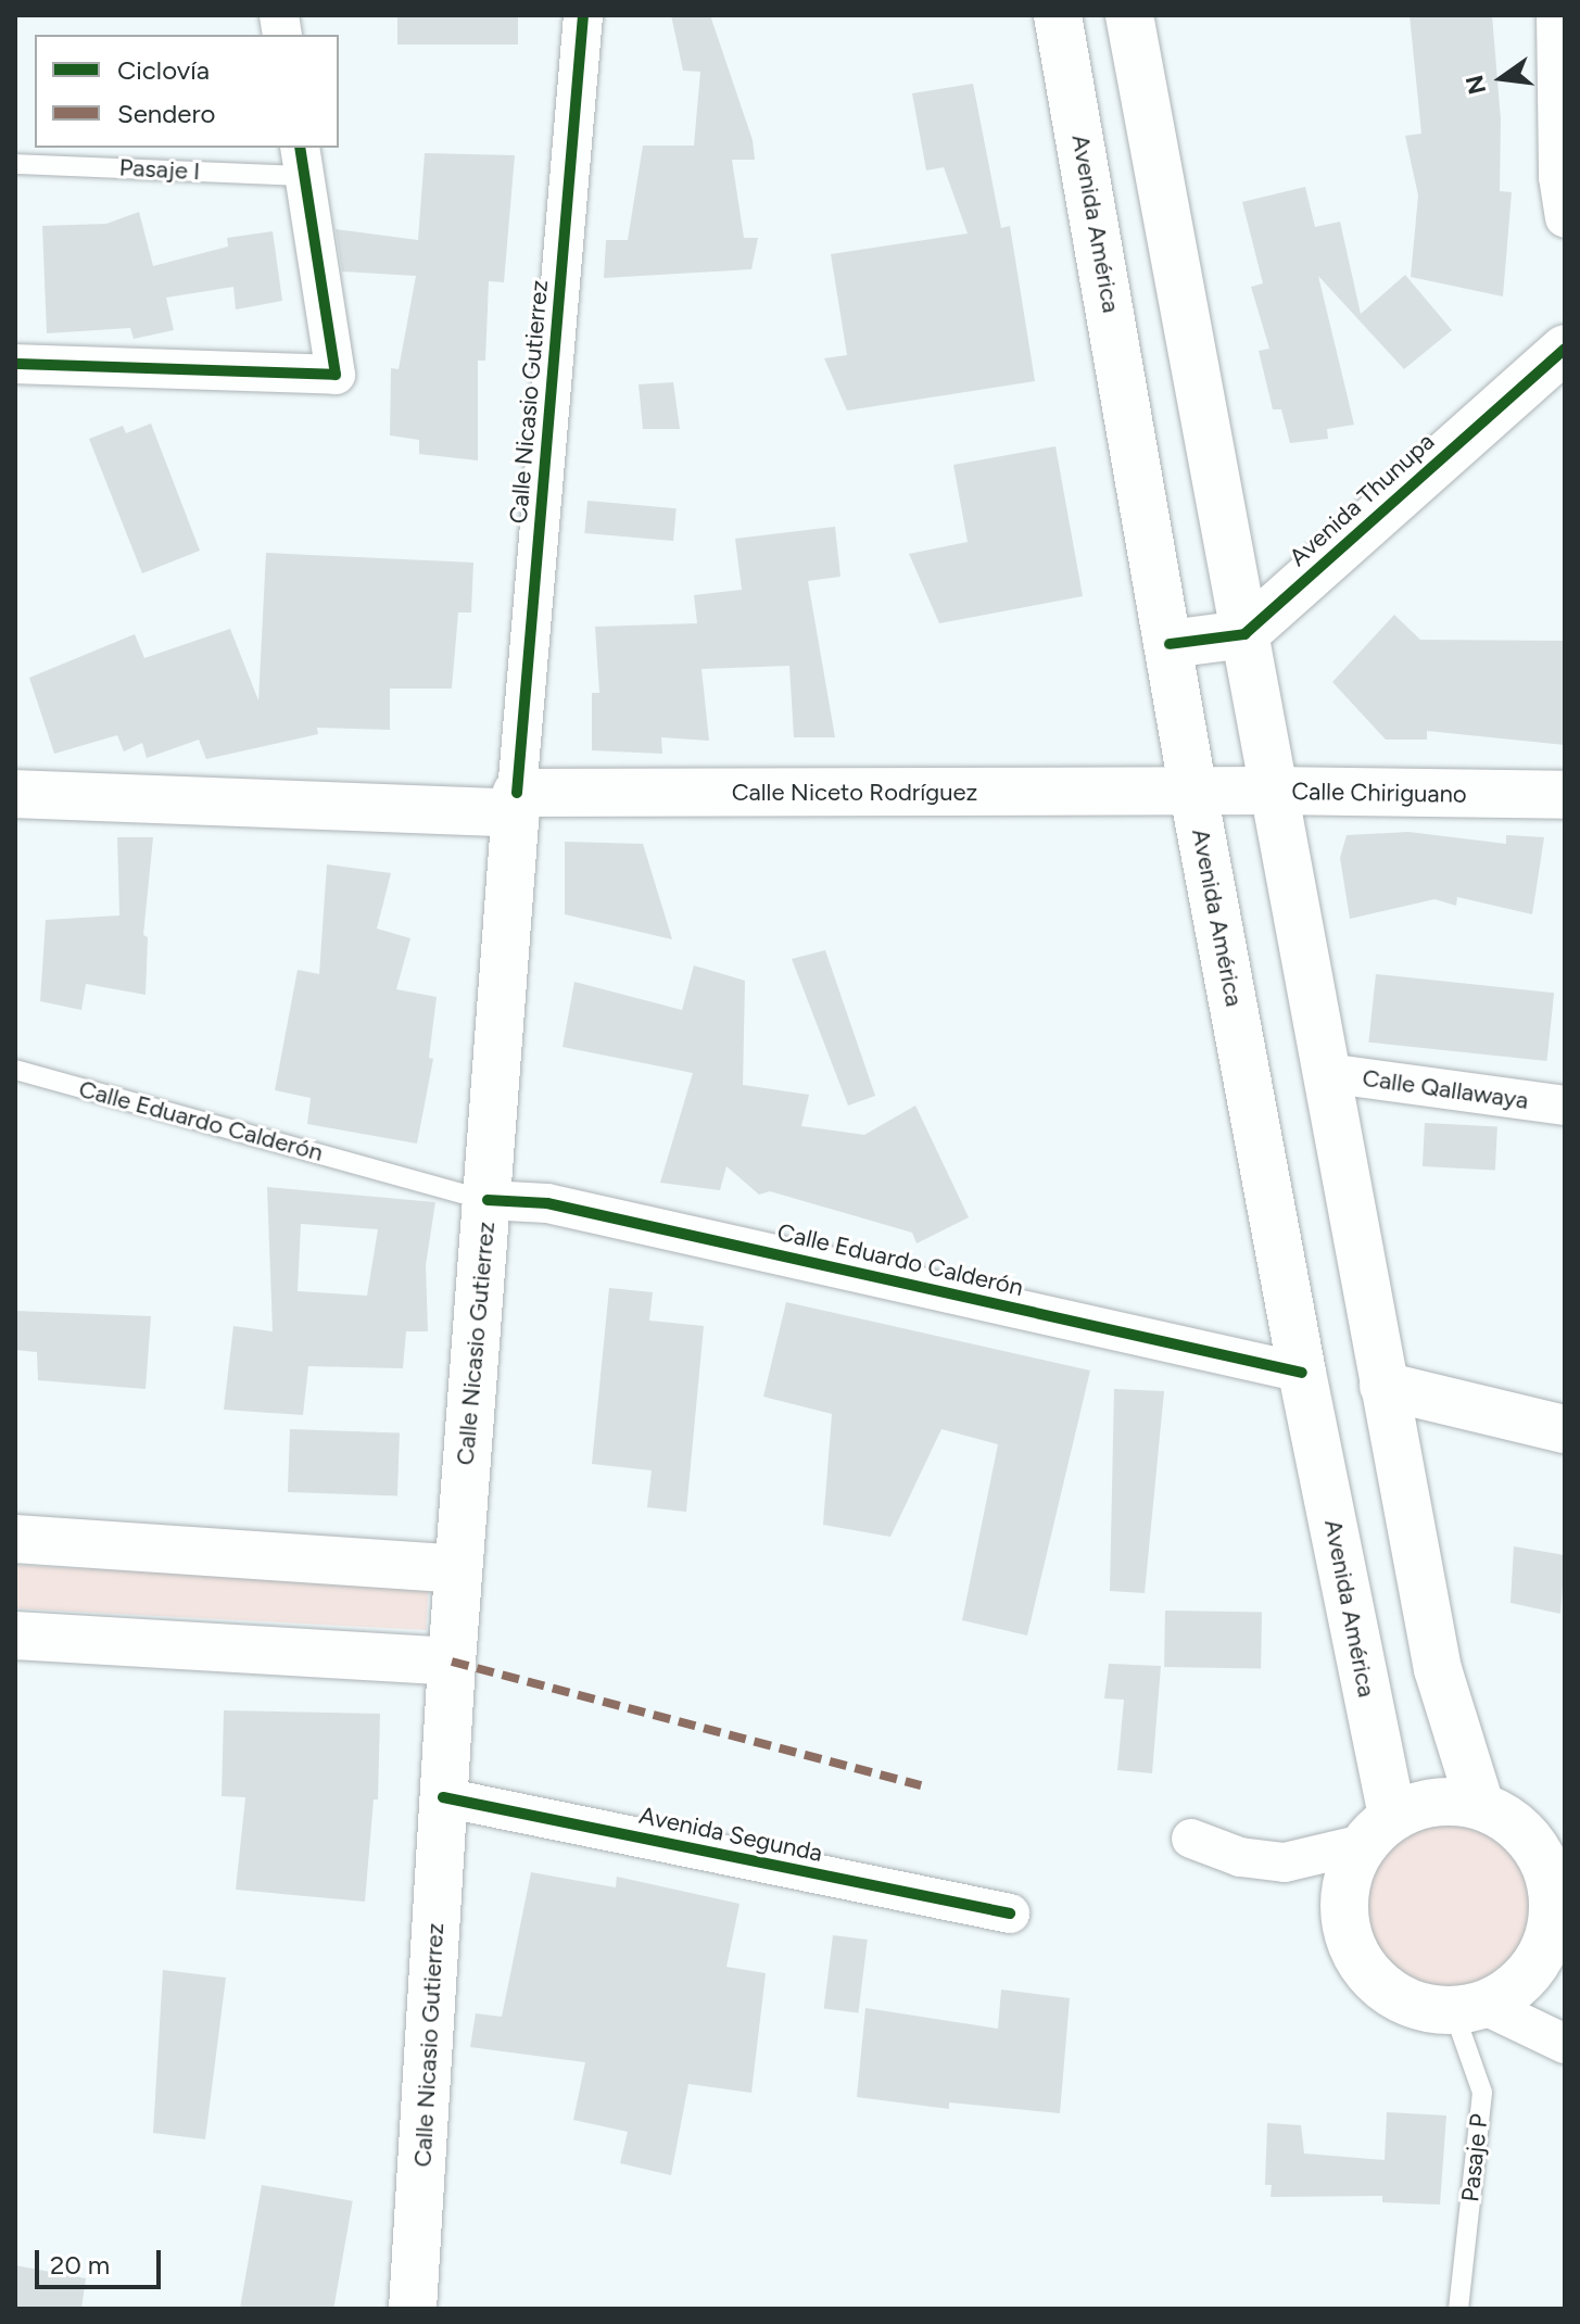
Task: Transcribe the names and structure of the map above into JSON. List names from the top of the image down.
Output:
{
  "streets": {
    "main road": [
      "Avenida América",
      "Calle Nicasio Gutierrez",
      "Avenida Thunupa",
      "Calle Niceto Rodríguez",
      "Calle Chiriguano"
    ],
    "street": ["Calle Qallawaya", "Calle Eduardo Calderón", "Avenida Segunda"],
    "lane": ["Pasaje I", "Pasaje P"]
  },
  "crossings": [
    ["Avenida América", "Calle Niceto Rodríguez"],
    ["Avenida América", "Calle Chiriguano"],
    ["Avenida América", "Calle Eduardo Calderón"],
    ["Avenida América", "Pasaje P"],
    ["Calle Nicasio Gutierrez", "Calle Niceto Rodríguez"],
    ["Calle Nicasio Gutierrez", "Calle Eduardo Calderón"],
    ["Calle Nicasio Gutierrez", "Avenida Segunda"],
    ["Calle Niceto Rodríguez", "Calle Chiriguano"]
  ],
  "legend": ["Ciclovía", "Sendero"],
  "scale_bar": "20 m",
  "north": "left"
}
